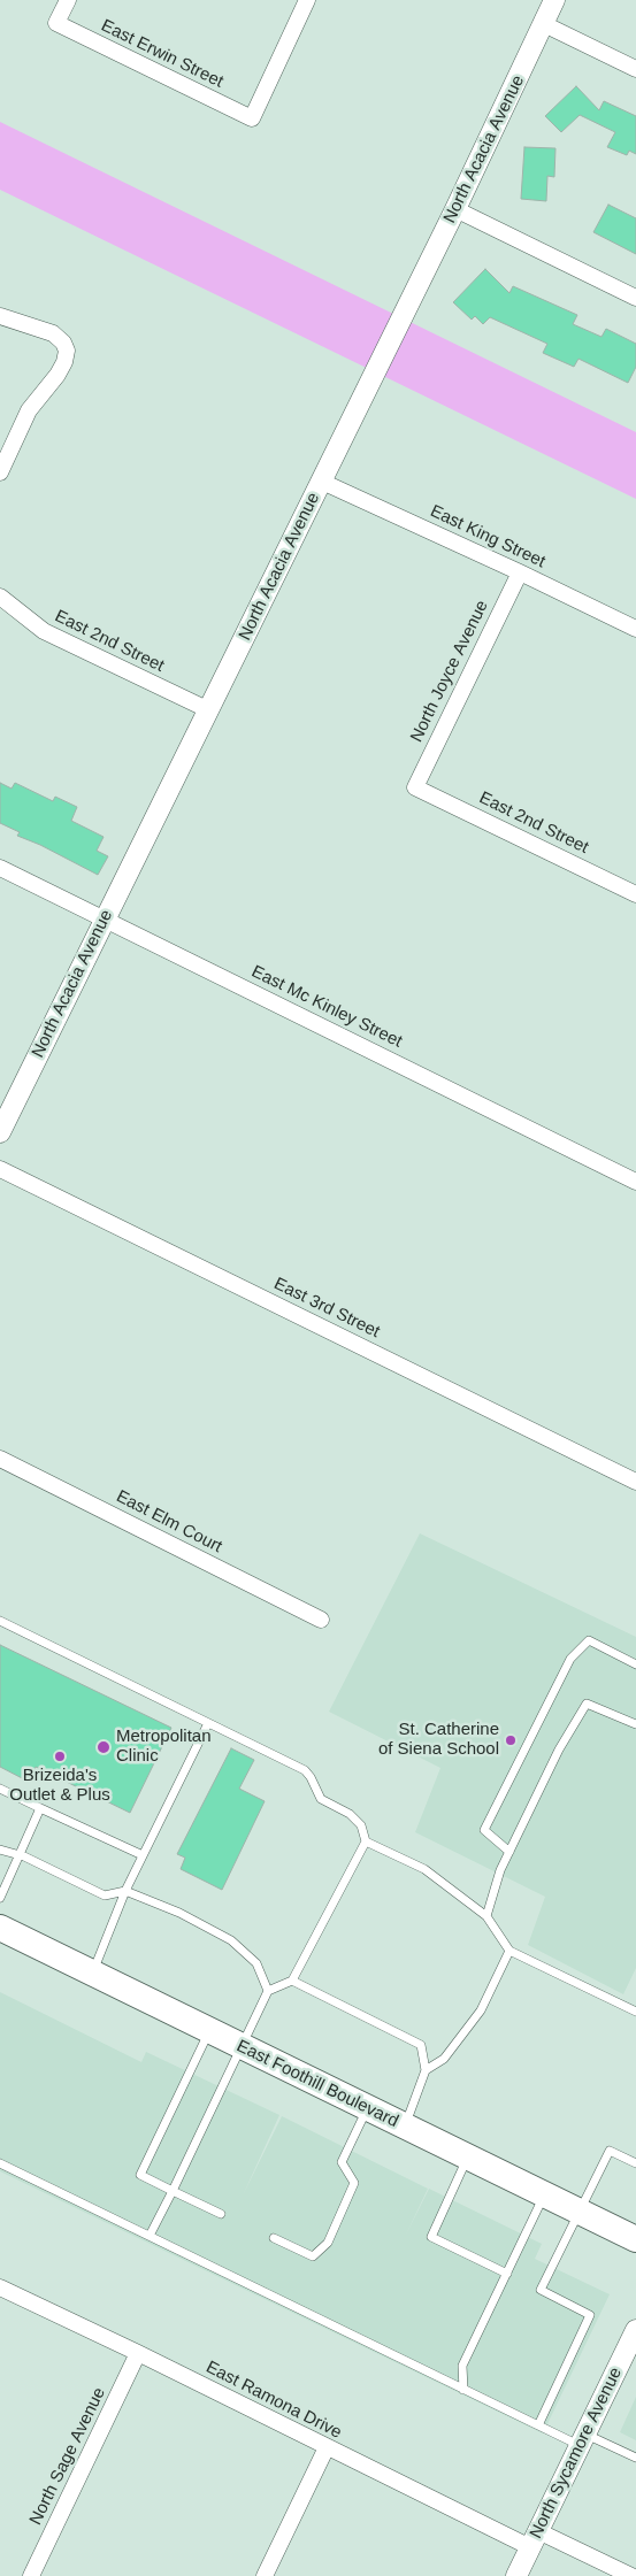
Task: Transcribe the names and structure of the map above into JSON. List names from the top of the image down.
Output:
{
  "streets": {
    "main road": ["East Foothill Boulevard"],
    "street": [
      "East Erwin Street",
      "North Acacia Avenue",
      "East King Street",
      "East 2nd Street",
      "North Joyce Avenue",
      "East Mc Kinley Street",
      "East 3rd Street",
      "East Elm Court",
      "East Ramona Drive",
      "North Sycamore Avenue",
      "North Sage Avenue"
    ]
  },
  "crossings": [
    ["North Acacia Avenue", "East King Street"],
    ["North Acacia Avenue", "East 2nd Street"],
    ["North Acacia Avenue", "East Mc Kinley Street"],
    ["East King Street", "North Joyce Avenue"],
    ["East 2nd Street", "North Joyce Avenue"],
    ["East Ramona Drive", "North Sycamore Avenue"],
    ["East Ramona Drive", "North Sage Avenue"]
  ],
  "places": ["St. Catherine of Siena School", "Metropolitan Clinic", "Brizeida's Outlet & Plus"]
}
